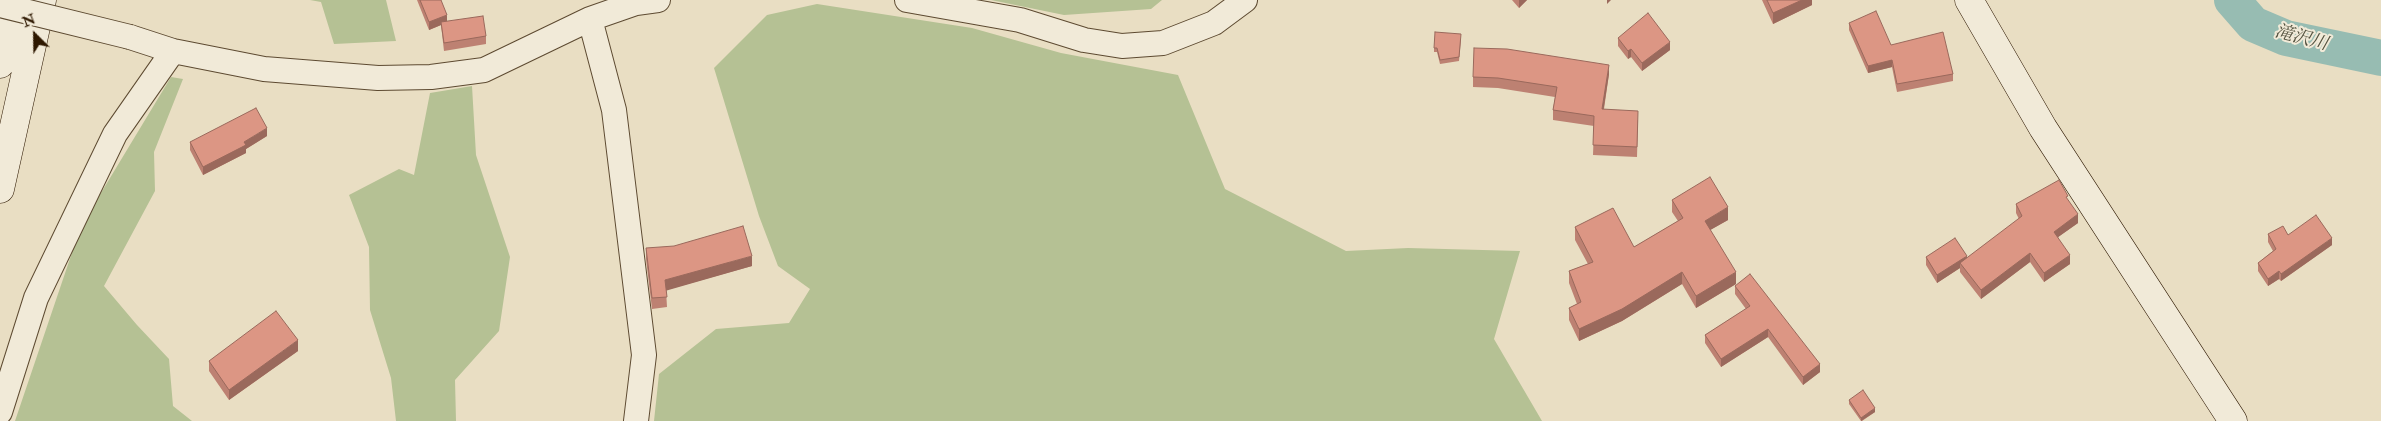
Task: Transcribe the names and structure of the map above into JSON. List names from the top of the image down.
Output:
{
  "water": ["滝沢川"],
  "north": "top left"
}
